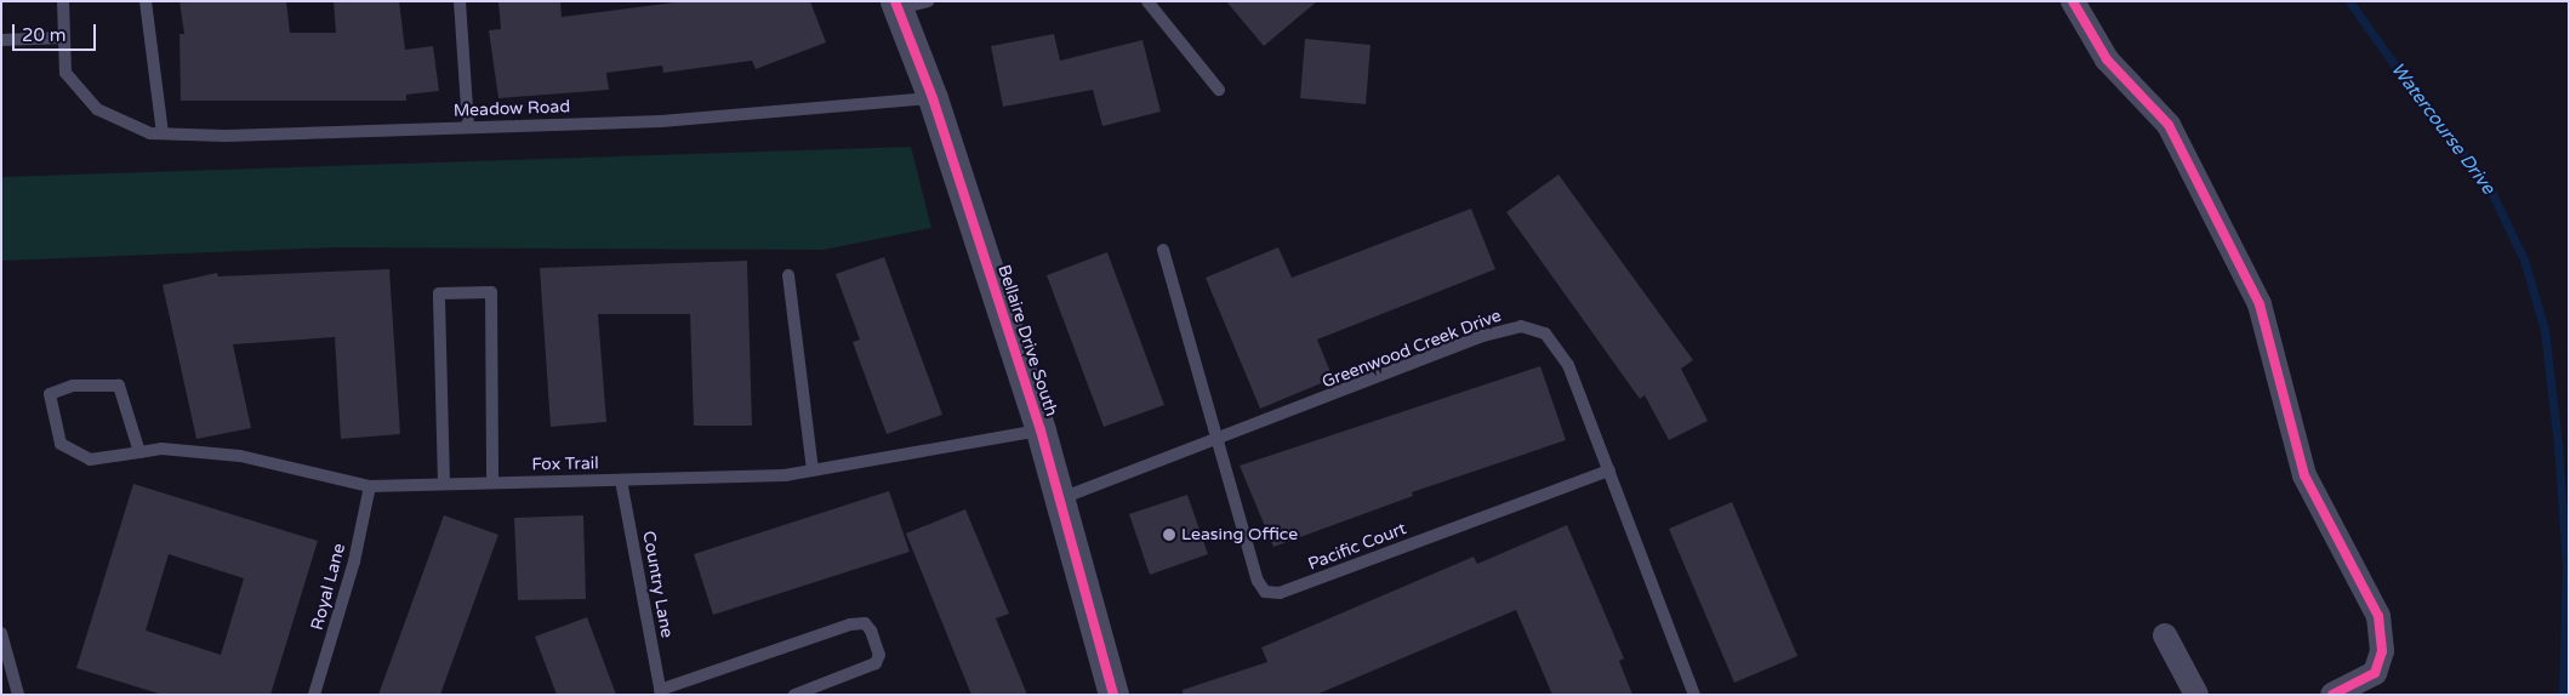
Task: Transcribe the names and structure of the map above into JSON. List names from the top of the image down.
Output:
{
  "streets": {
    "street": ["Bellaire Drive South"],
    "lane": [
      "Meadow Road",
      "Greenwood Creek Drive",
      "Fox Trail",
      "Pacific Court",
      "Country Lane",
      "Royal Lane"
    ]
  },
  "crossings": [
    ["Meadow Road", "Bellaire Drive South"],
    ["Bellaire Drive South", "Greenwood Creek Drive"],
    ["Bellaire Drive South", "Fox Trail"],
    ["Greenwood Creek Drive", "Pacific Court"],
    ["Fox Trail", "Country Lane"],
    ["Fox Trail", "Royal Lane"]
  ],
  "water": ["Watercourse Drive"],
  "places": ["Leasing Office"],
  "scale_bar": "20 m"
}
